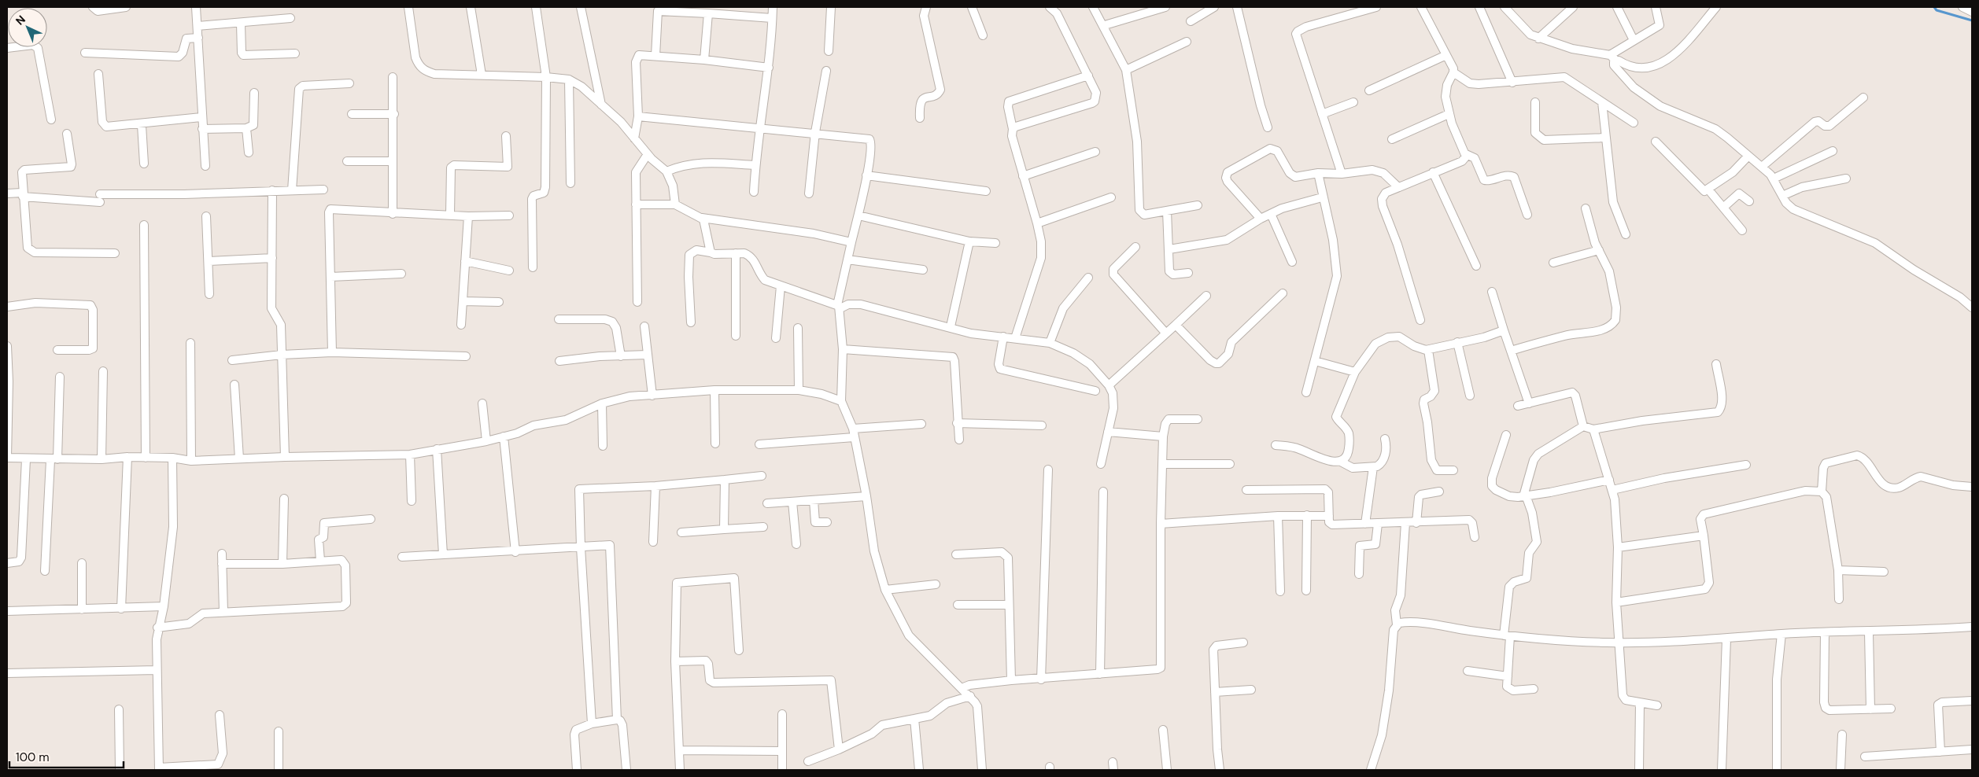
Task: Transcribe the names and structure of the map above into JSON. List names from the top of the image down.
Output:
{
  "scale_bar": "100 m",
  "north": "top left"
}
